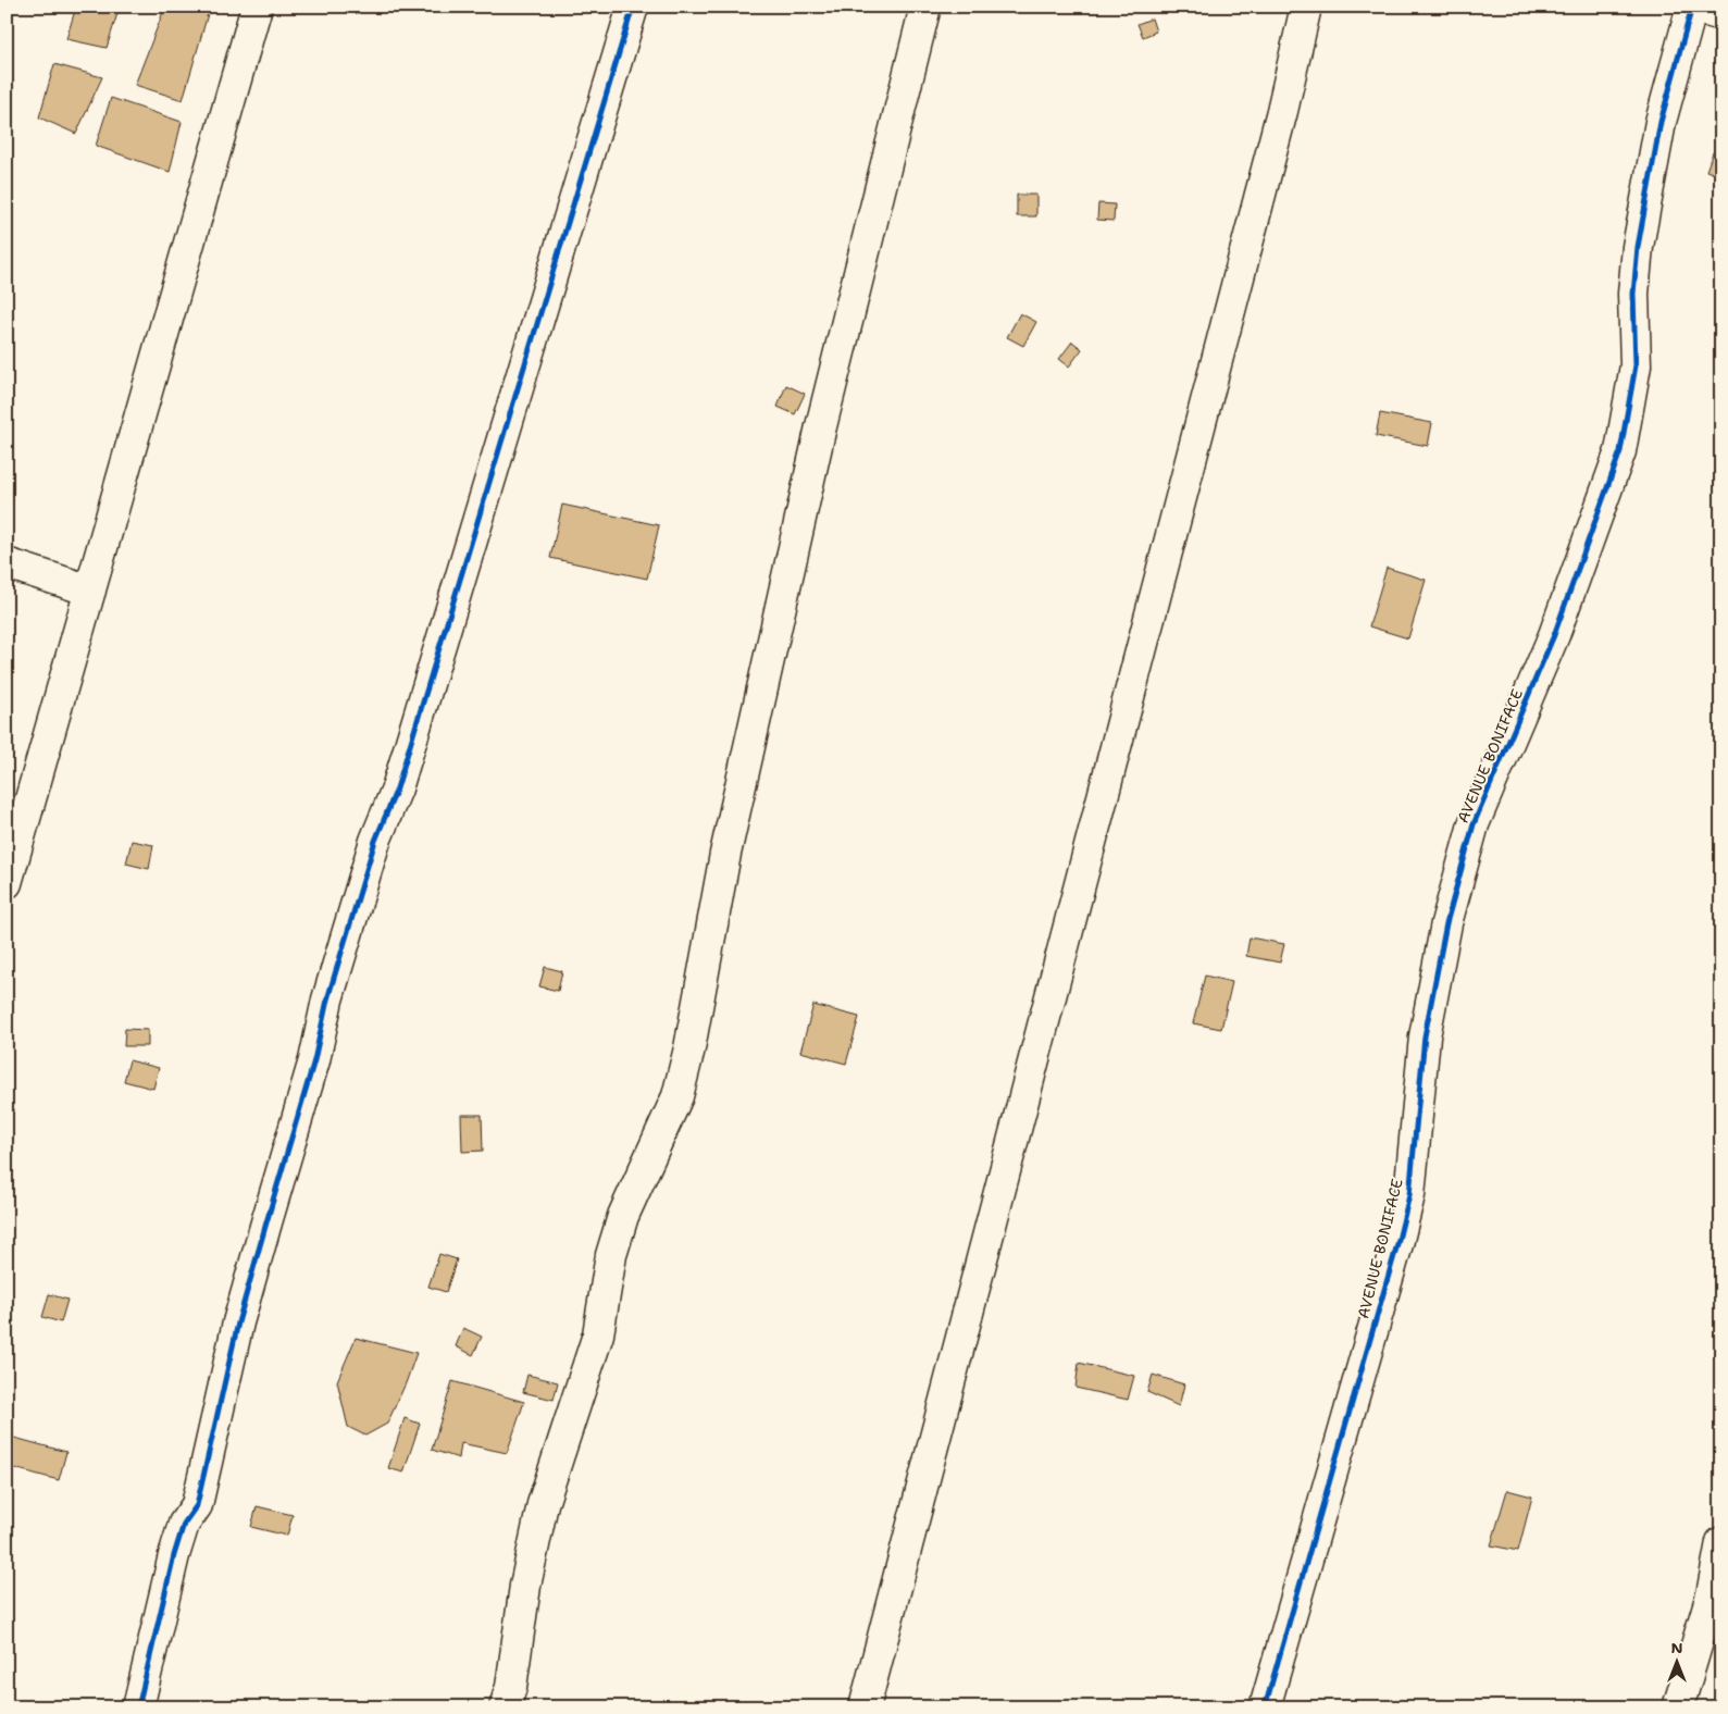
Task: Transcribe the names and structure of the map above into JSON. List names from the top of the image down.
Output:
{
  "streets": {
    "street": ["AVENUE BONIFACE"]
  },
  "north": "top"
}
